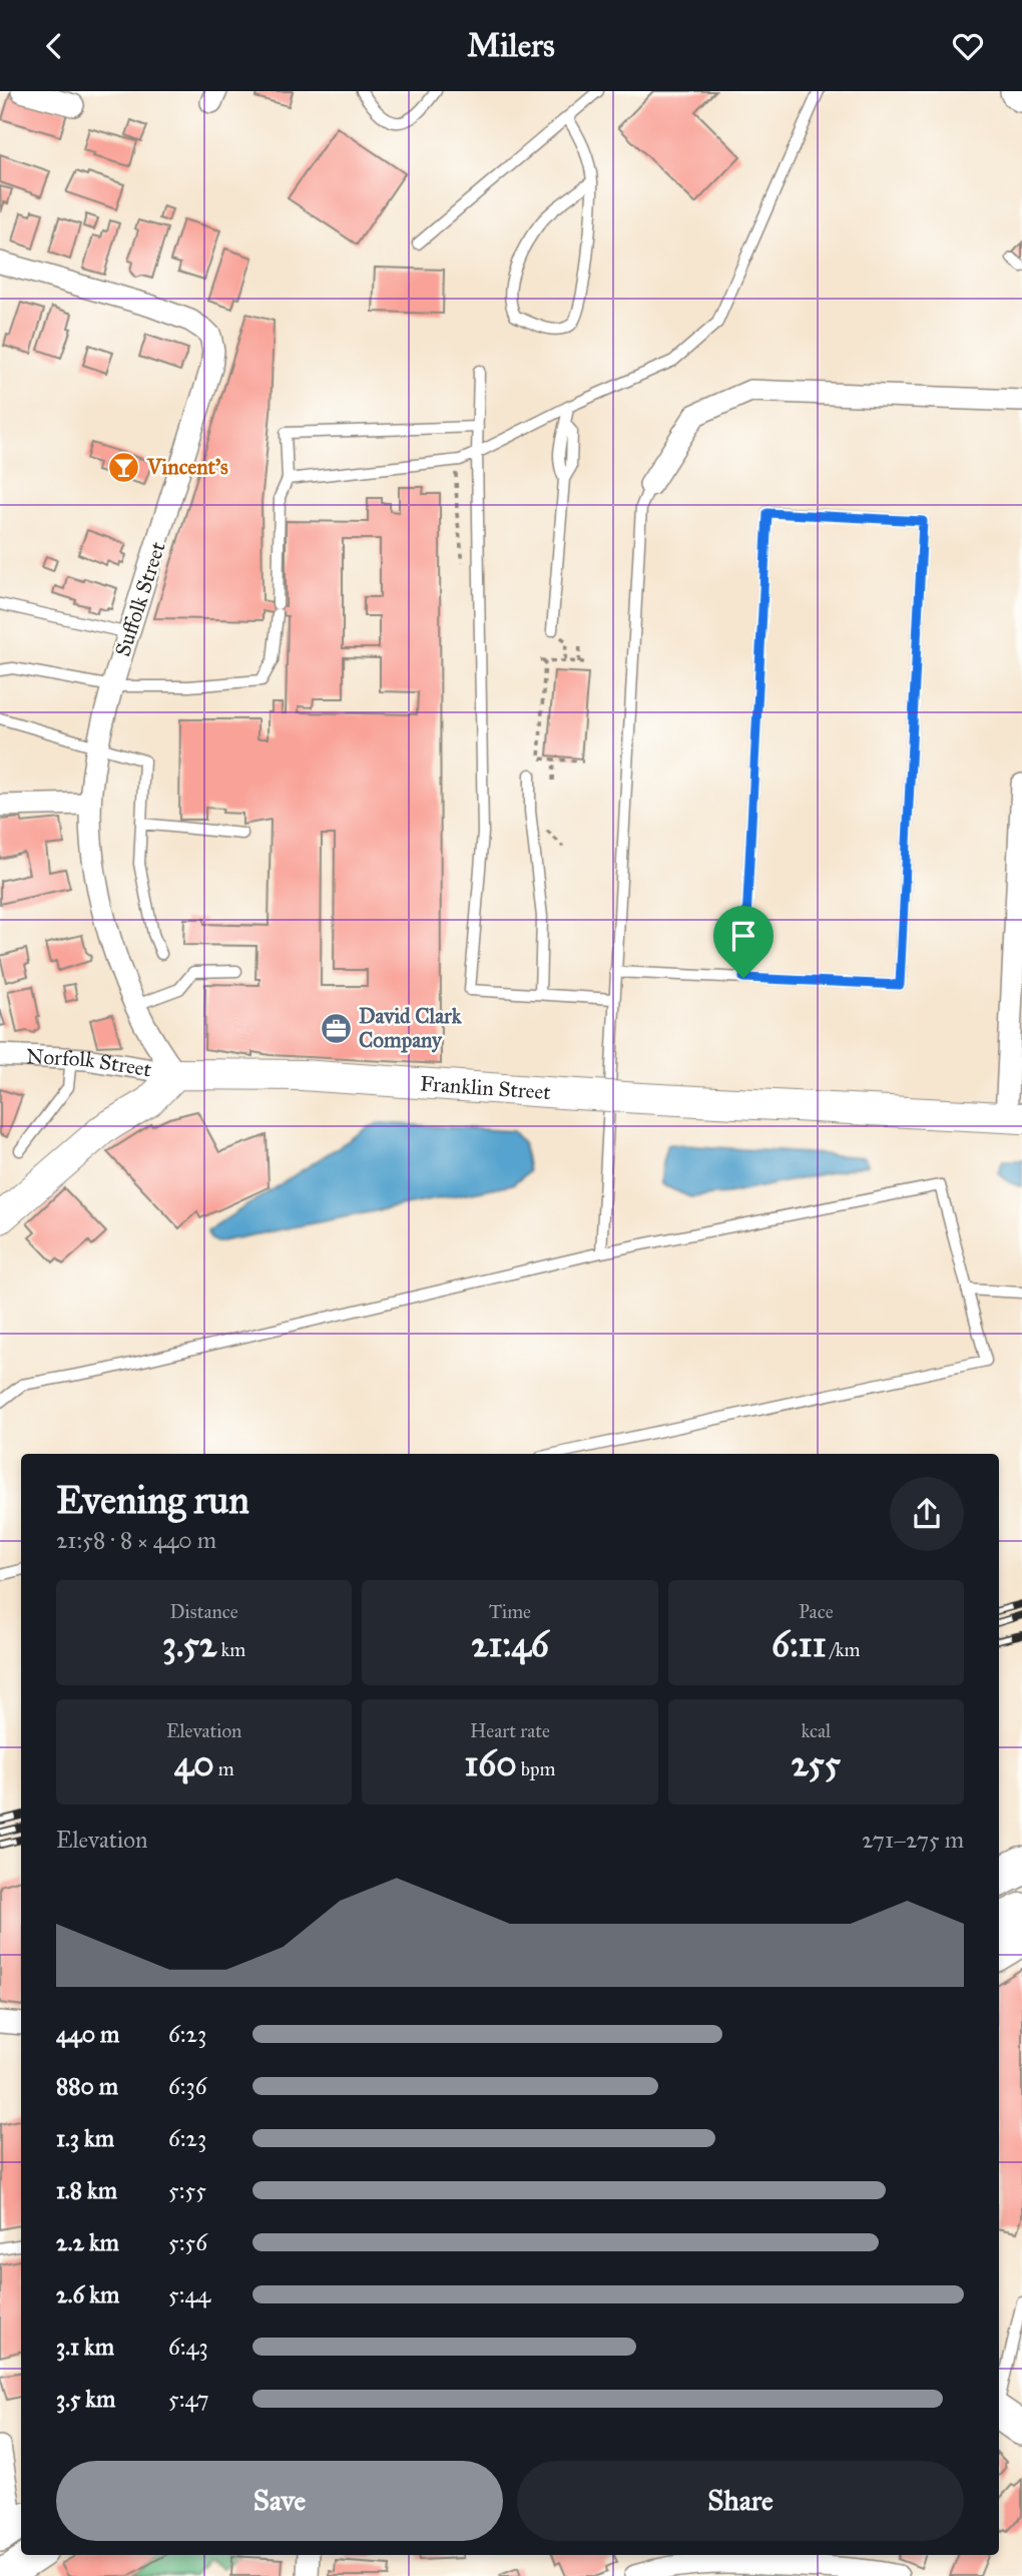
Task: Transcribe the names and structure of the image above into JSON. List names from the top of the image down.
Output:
{
  "streets": {
    "main road": ["Franklin Street"],
    "street": ["Suffolk Street", "Norfolk Street"]
  },
  "crossings": [
    ["Suffolk Street", "Norfolk Street"],
    ["Suffolk Street", "Franklin Street"],
    ["Norfolk Street", "Franklin Street"]
  ],
  "places": {
    "bar": ["Vincent's"],
    "office": ["David Clark Company"]
  },
  "page": {
    "header": "Milers",
    "heading": ["Evening run", "21:58 · 8 × 440 m"],
    "stats": [
      ["Distance", "3.52 km"],
      ["Time", "21:46"],
      ["Pace", "6:11 /km"],
      ["Elevation", "40 m"],
      ["Heart rate", "160 bpm"],
      ["kcal", "255"]
    ],
    "chart": ["Elevation", "271–275 m"],
    "list": [
      {
        "name": "440 m",
        "note": "6:23"
      },
      {
        "name": "880 m",
        "note": "6:36"
      },
      {
        "name": "1.3 km",
        "note": "6:23"
      },
      {
        "name": "1.8 km",
        "note": "5:55"
      },
      {
        "name": "2.2 km",
        "note": "5:56"
      },
      {
        "name": "2.6 km",
        "note": "5:44"
      },
      {
        "name": "3.1 km",
        "note": "6:43"
      },
      {
        "name": "3.5 km",
        "note": "5:47"
      }
    ],
    "buttons": ["Save", "Share"]
  }
}
